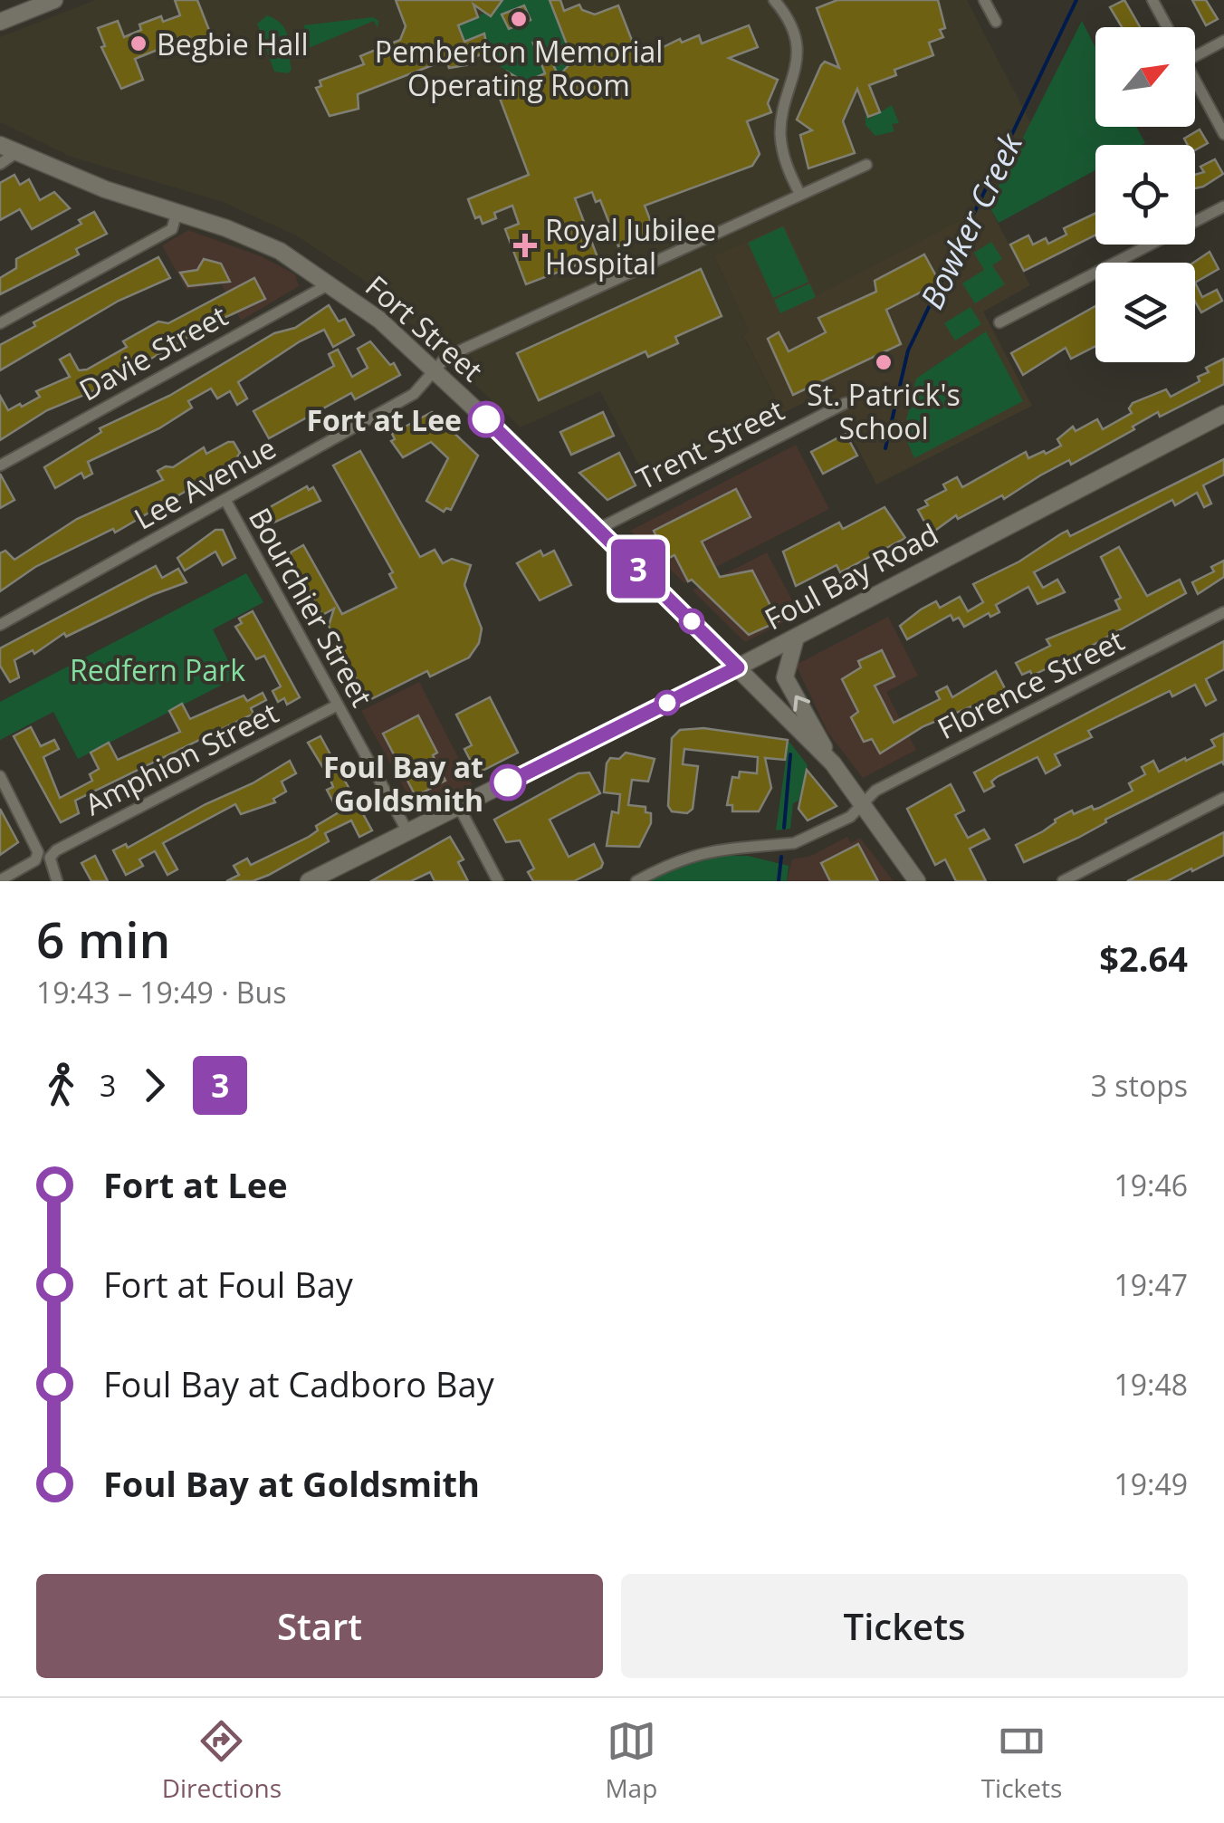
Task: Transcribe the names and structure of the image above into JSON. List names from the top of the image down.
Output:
{
  "streets": {
    "main road": ["Fort Street", "Foul Bay Road"],
    "street": [
      "Davie Street",
      "Trent Street",
      "Lee Avenue",
      "Bourchier Street",
      "Florence Street",
      "Amphion Street"
    ]
  },
  "crossings": [
    ["Fort Street", "Davie Street"],
    ["Fort Street", "Trent Street"],
    ["Fort Street", "Lee Avenue"],
    ["Fort Street", "Foul Bay Road"],
    ["Lee Avenue", "Bourchier Street"],
    ["Foul Bay Road", "Bourchier Street"],
    ["Bourchier Street", "Amphion Street"]
  ],
  "water": ["Bowker Creek"],
  "parks": ["Redfern Park"],
  "places": {
    "other": [
      "Pemberton Memorial Operating Room",
      "Begbie Hall",
      "St. Patrick's School",
      "Fort at Lee",
      "Foul Bay at Goldsmith"
    ],
    "health": ["Royal Jubilee Hospital"]
  },
  "lines": ["bus line 3"],
  "north": "top right",
  "page": {
    "on_map": "3",
    "heading": ["6 min", "19:43 – 19:49 · Bus", "$2.64"],
    "legs": ["3", "3", "3 stops"],
    "list": [
      {
        "name": "Fort at Lee",
        "value": "19:46"
      },
      {
        "name": "Fort at Foul Bay",
        "value": "19:47"
      },
      {
        "name": "Foul Bay at Cadboro Bay",
        "value": "19:48"
      },
      {
        "name": "Foul Bay at Goldsmith",
        "value": "19:49"
      }
    ],
    "buttons": ["Start", "Tickets"],
    "tabs": ["Directions", "Map", "Tickets"]
  }
}
